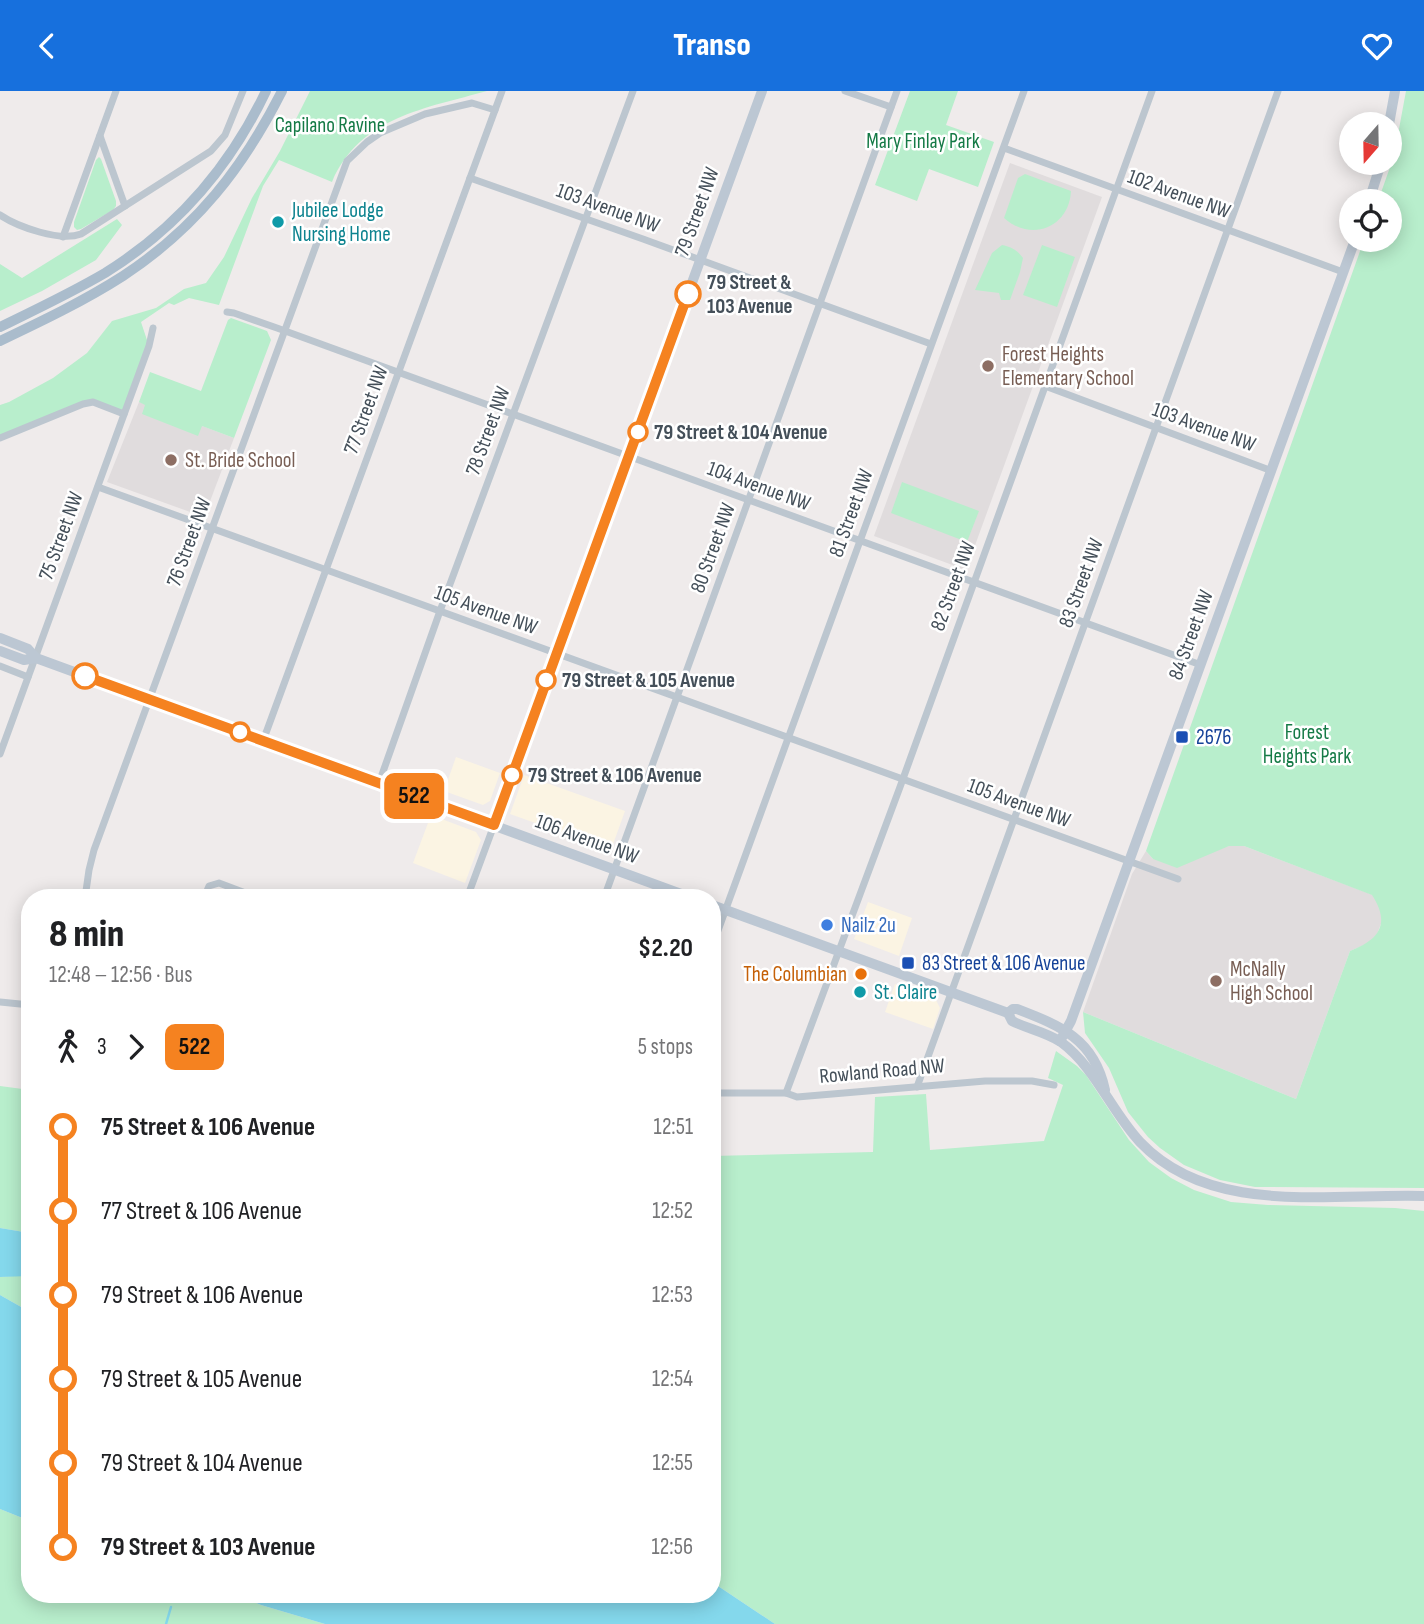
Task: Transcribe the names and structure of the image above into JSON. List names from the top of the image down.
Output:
{
  "streets": {
    "main road": ["79 Street NW", "84 Street NW", "106 Avenue NW"],
    "street": [
      "102 Avenue NW",
      "103 Avenue NW",
      "77 Street NW",
      "78 Street NW",
      "104 Avenue NW",
      "81 Street NW",
      "75 Street NW",
      "76 Street NW",
      "80 Street NW",
      "83 Street NW",
      "82 Street NW",
      "105 Avenue NW",
      "Rowland Road NW"
    ]
  },
  "crossings": [
    ["102 Avenue NW", "81 Street NW"],
    ["102 Avenue NW", "83 Street NW"],
    ["102 Avenue NW", "82 Street NW"],
    ["102 Avenue NW", "84 Street NW"],
    ["103 Avenue NW", "79 Street NW"],
    ["103 Avenue NW", "77 Street NW"],
    ["103 Avenue NW", "78 Street NW"],
    ["103 Avenue NW", "81 Street NW"],
    ["103 Avenue NW", "80 Street NW"],
    ["103 Avenue NW", "83 Street NW"],
    ["103 Avenue NW", "82 Street NW"],
    ["103 Avenue NW", "84 Street NW"],
    ["79 Street NW", "104 Avenue NW"],
    ["79 Street NW", "105 Avenue NW"],
    ["79 Street NW", "106 Avenue NW"],
    ["77 Street NW", "104 Avenue NW"],
    ["77 Street NW", "76 Street NW"],
    ["77 Street NW", "105 Avenue NW"],
    ["77 Street NW", "106 Avenue NW"],
    ["78 Street NW", "104 Avenue NW"],
    ["78 Street NW", "105 Avenue NW"],
    ["78 Street NW", "106 Avenue NW"],
    ["104 Avenue NW", "81 Street NW"],
    ["104 Avenue NW", "76 Street NW"],
    ["104 Avenue NW", "80 Street NW"],
    ["104 Avenue NW", "83 Street NW"],
    ["104 Avenue NW", "82 Street NW"],
    ["104 Avenue NW", "84 Street NW"],
    ["81 Street NW", "105 Avenue NW"],
    ["75 Street NW", "105 Avenue NW"],
    ["75 Street NW", "106 Avenue NW"],
    ["76 Street NW", "105 Avenue NW"],
    ["76 Street NW", "106 Avenue NW"],
    ["80 Street NW", "105 Avenue NW"],
    ["80 Street NW", "106 Avenue NW"],
    ["83 Street NW", "105 Avenue NW"],
    ["83 Street NW", "Rowland Road NW"],
    ["82 Street NW", "105 Avenue NW"],
    ["82 Street NW", "Rowland Road NW"],
    ["105 Avenue NW", "84 Street NW"]
  ],
  "parks": ["Capilano Ravine", "Mary Finlay Park", "Forest Heights Park"],
  "places": {
    "other": [
      "Jubilee Lodge Nursing Home",
      "79 Street & 103 Avenue",
      "Forest Heights Elementary School",
      "79 Street & 104 Avenue",
      "St. Bride School",
      "79 Street & 105 Avenue",
      "79 Street & 106 Avenue",
      "Nailz 2u",
      "The Columbian",
      "McNally High School",
      "St. Claire"
    ],
    "transit": ["2676", "83 Street & 106 Avenue"]
  },
  "lines": ["bus line 522"],
  "north": "bottom",
  "page": {
    "header": "Transo",
    "on_map": "522",
    "heading": ["8 min", "12:48 – 12:56 · Bus", "$2.20"],
    "legs": ["3", "522", "5 stops"],
    "list": [
      {
        "name": "75 Street & 106 Avenue",
        "value": "12:51"
      },
      {
        "name": "77 Street & 106 Avenue",
        "value": "12:52"
      },
      {
        "name": "79 Street & 106 Avenue",
        "value": "12:53"
      },
      {
        "name": "79 Street & 105 Avenue",
        "value": "12:54"
      },
      {
        "name": "79 Street & 104 Avenue",
        "value": "12:55"
      },
      {
        "name": "79 Street & 103 Avenue",
        "value": "12:56"
      }
    ]
  }
}
